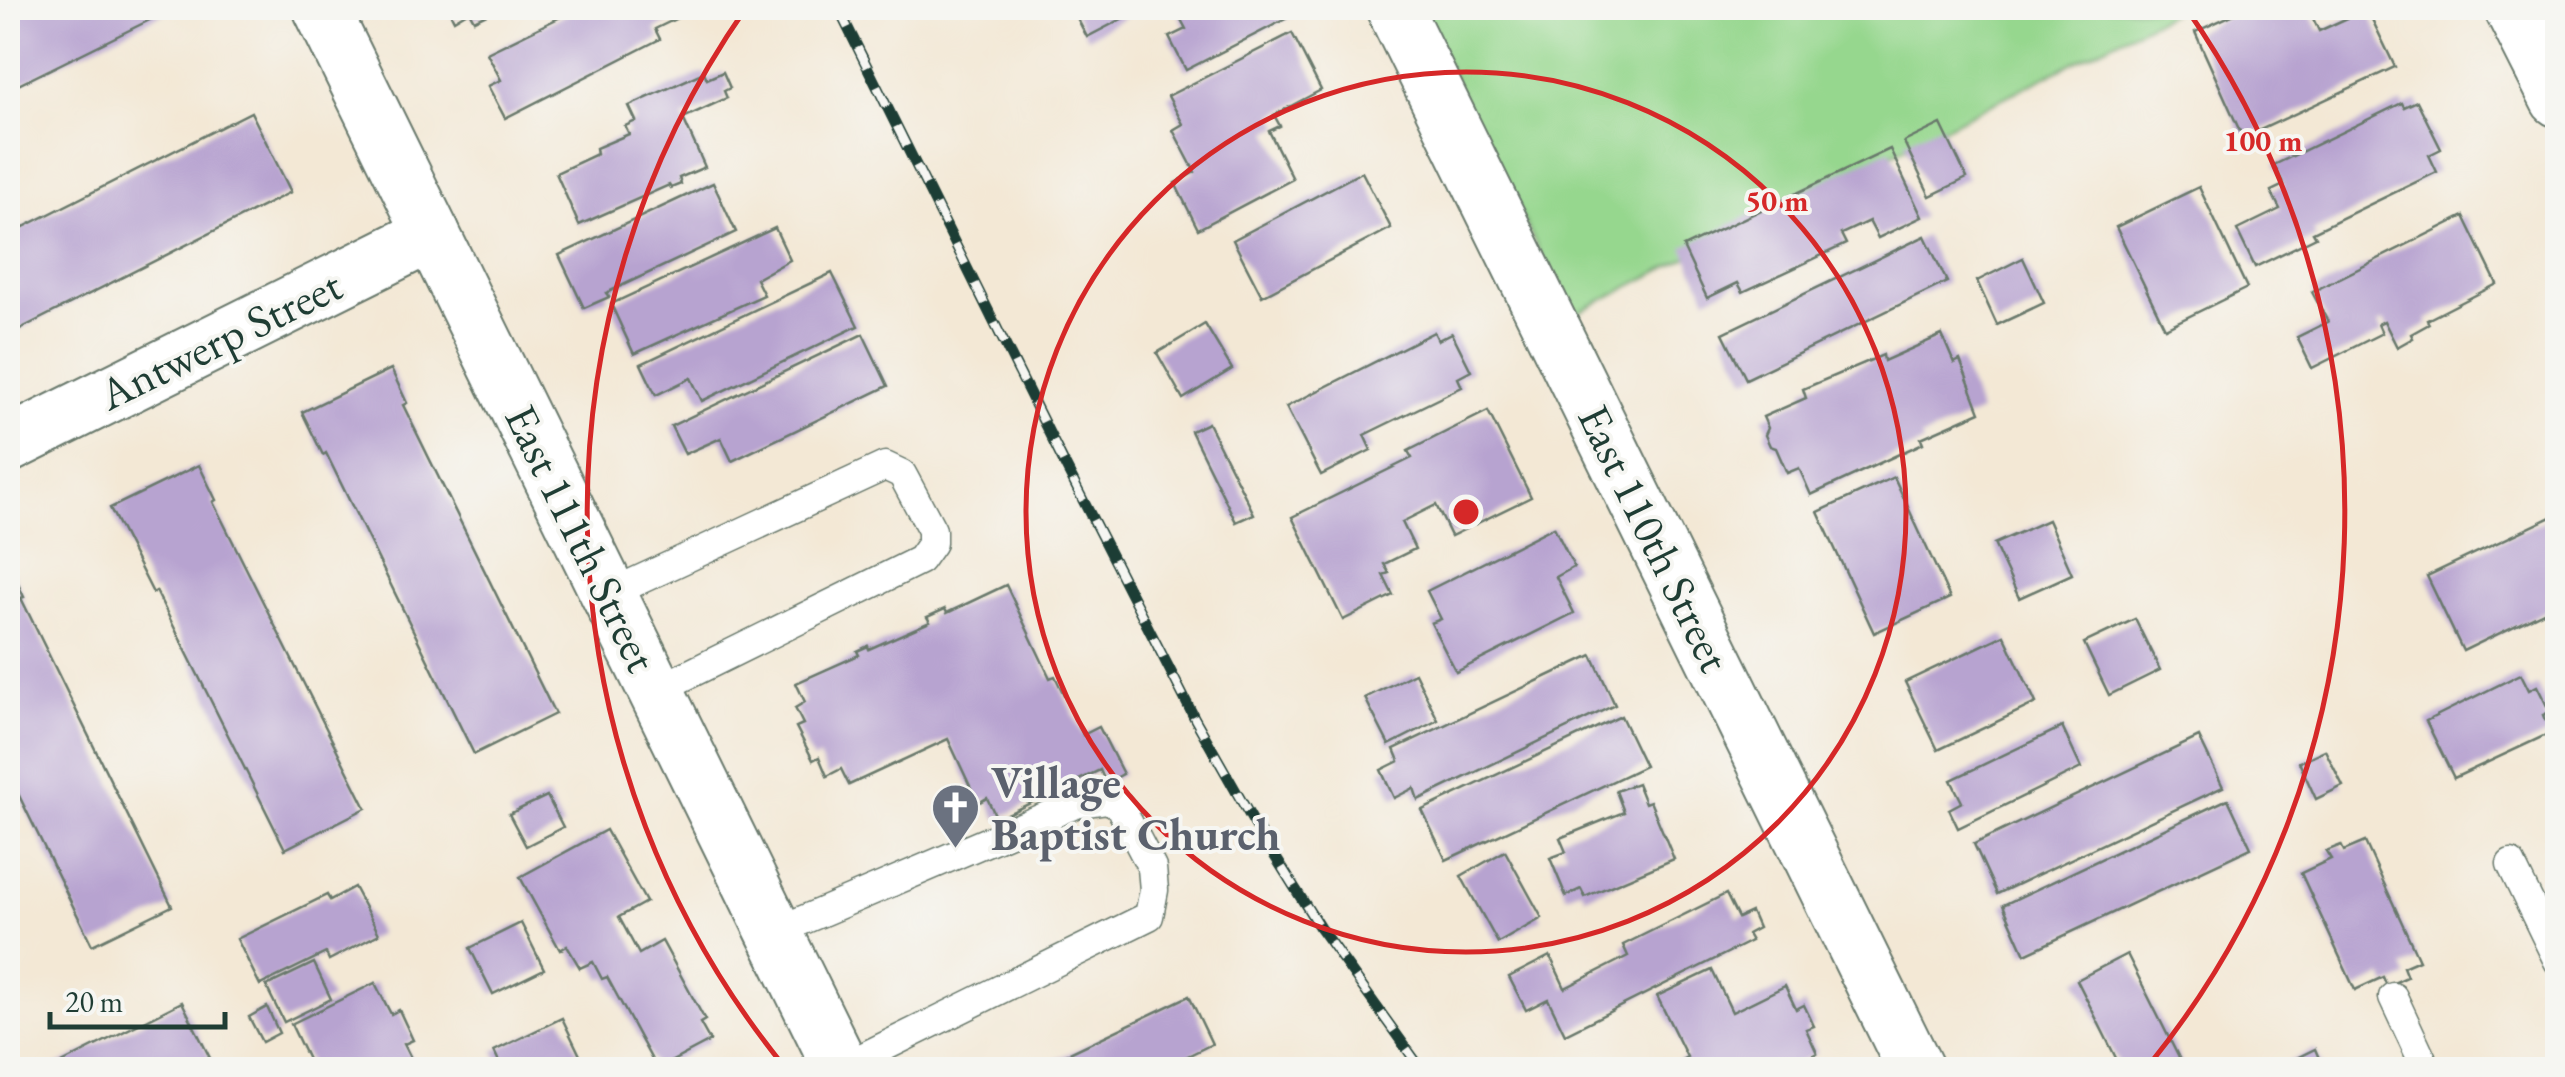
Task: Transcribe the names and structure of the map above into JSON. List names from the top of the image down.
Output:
{
  "streets": {
    "street": ["Antwerp Street", "East 111th Street", "East 110th Street"]
  },
  "crossings": [
    ["Antwerp Street", "East 111th Street"]
  ],
  "places": {
    "church": ["Village Baptist Church"]
  },
  "scale_bar": "20 m",
  "rings": ["100 m", "50 m"]
}
